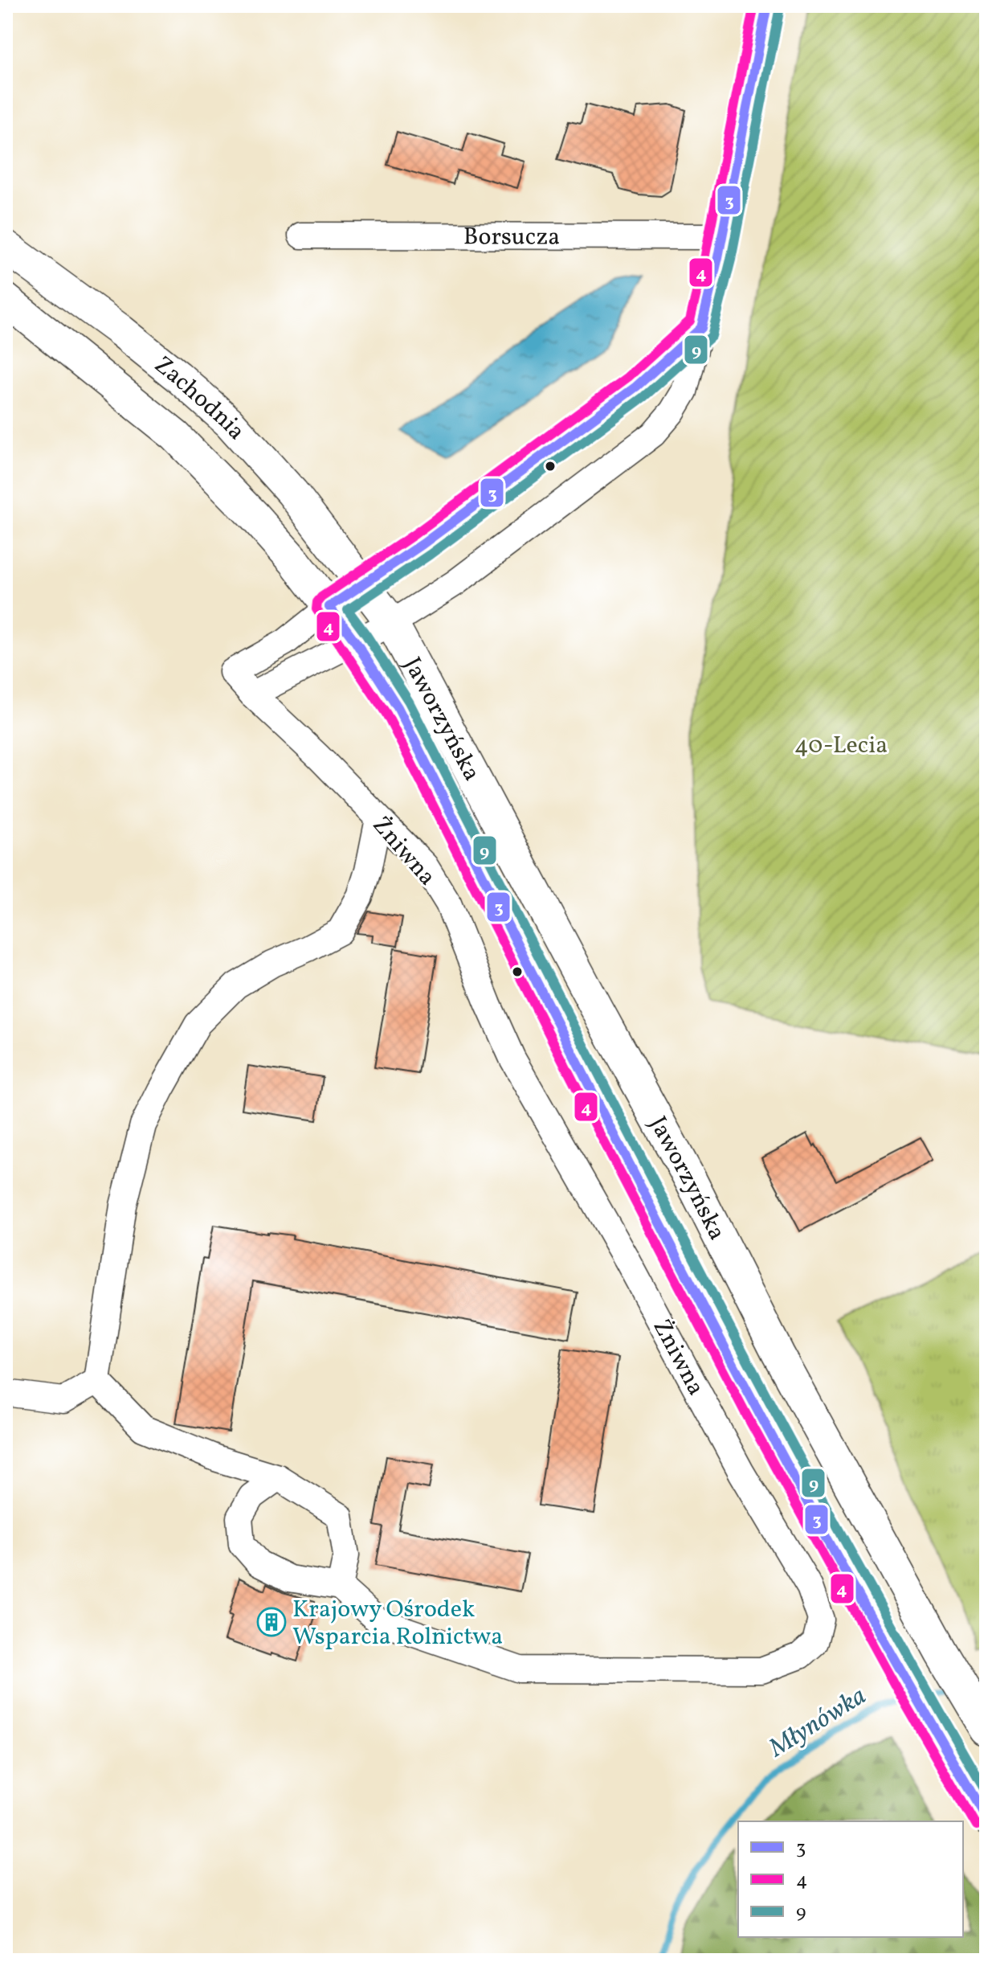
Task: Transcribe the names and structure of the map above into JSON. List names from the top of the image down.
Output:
{
  "streets": {
    "main road": ["Zachodnia", "Jaworzyńska"],
    "street": ["Borsucza", "Żniwna"]
  },
  "crossings": [
    ["Zachodnia", "Jaworzyńska"],
    ["Zachodnia", "Żniwna"],
    ["Jaworzyńska", "Żniwna"]
  ],
  "water": ["Młynówka"],
  "parks": ["40-Lecia"],
  "places": {
    "building": ["Krajowy Ośrodek Wsparcia Rolnictwa"]
  },
  "lines": ["transit line 3", "transit line 4", "transit line 9"],
  "legend": ["3", "4", "9"]
}
